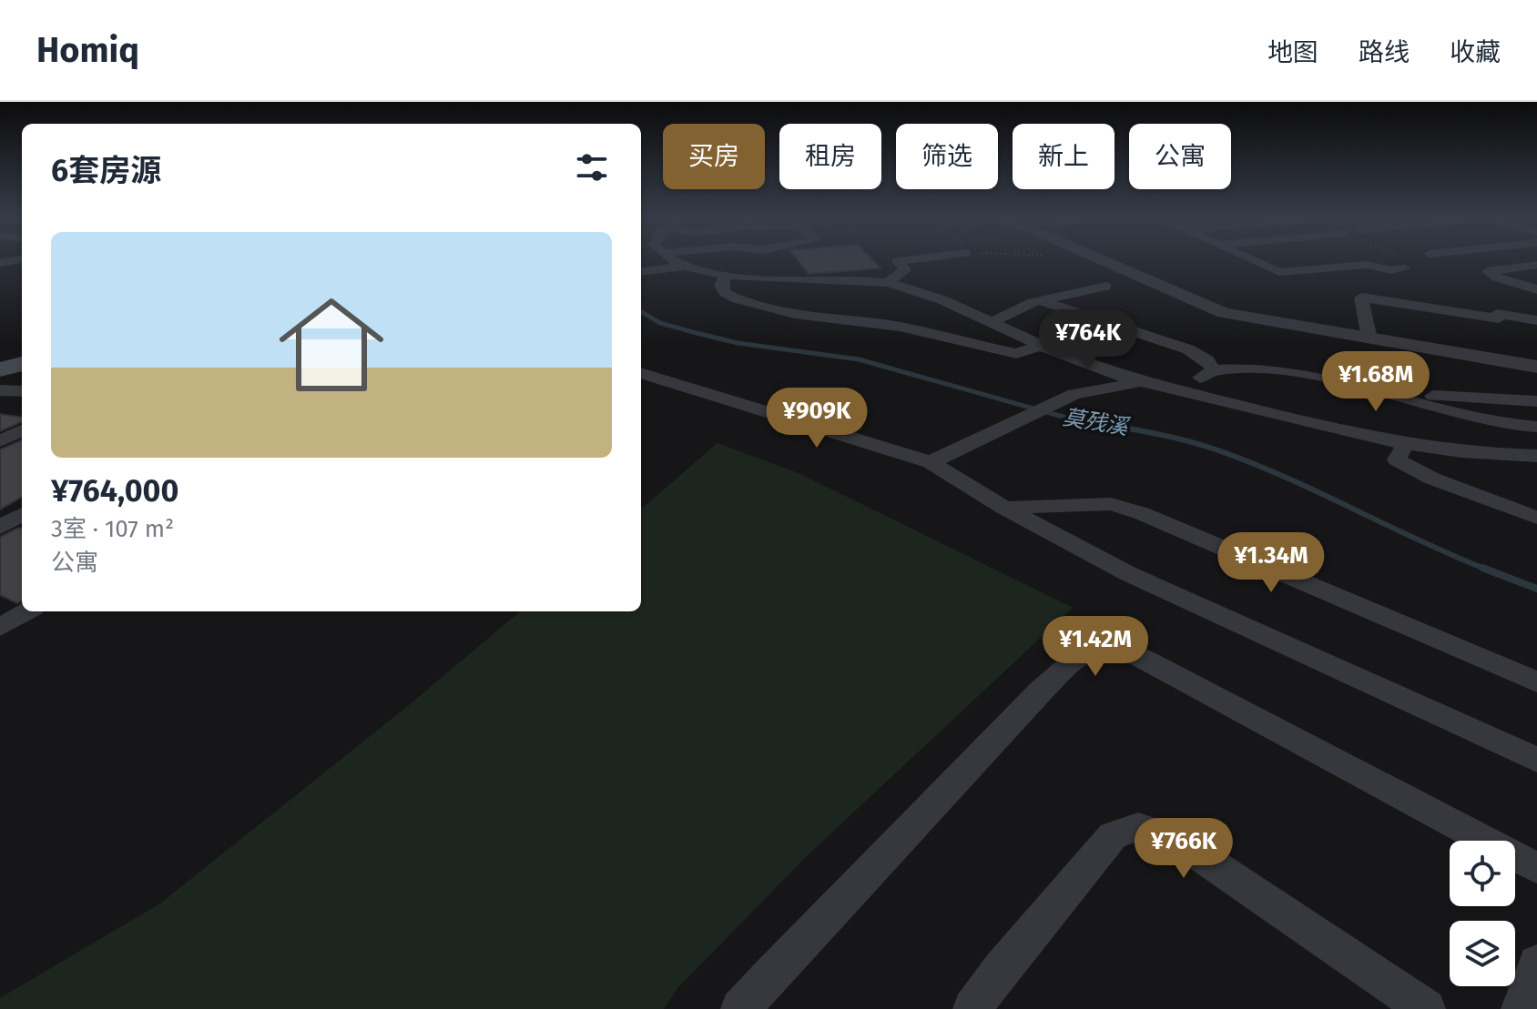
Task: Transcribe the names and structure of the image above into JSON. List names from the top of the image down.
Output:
{
  "water": ["莫残溪"],
  "page": {
    "header": "Homiq",
    "nav": ["地图", "路线", "收藏"],
    "chip": [
      "买房",
      "租房",
      "筛选",
      "新上",
      "公寓"
    ],
    "heading": "6套房源",
    "list": [
      {
        "name": "¥764,000",
        "note": "3室 · 107 m² · 公寓"
      }
    ],
    "price": [
      "¥764K",
      "¥1.68M",
      "¥909K",
      "¥1.34M",
      "¥1.42M",
      "¥766K"
    ]
  }
}
